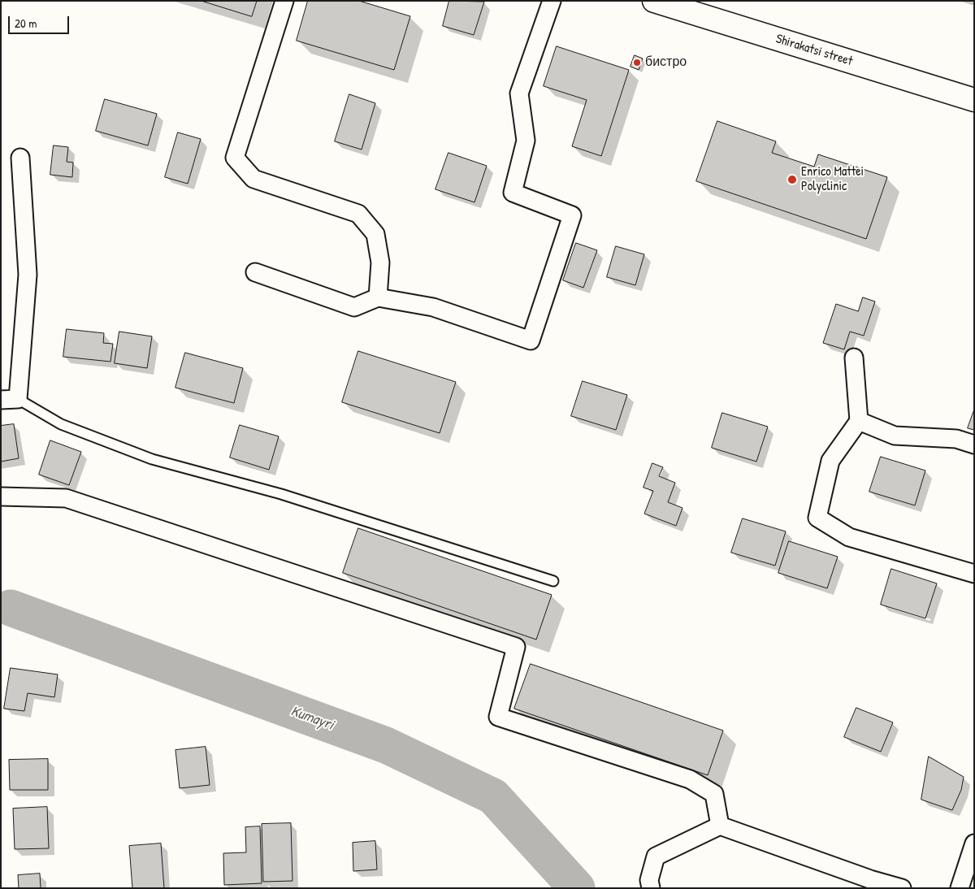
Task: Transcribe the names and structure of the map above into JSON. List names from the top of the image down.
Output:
{
  "streets": {
    "main road": ["Shirakatsi street"]
  },
  "water": ["Kumayri"],
  "places": ["бистро", "Enrico Mattei Polyclinic"],
  "scale_bar": "20 m"
}
